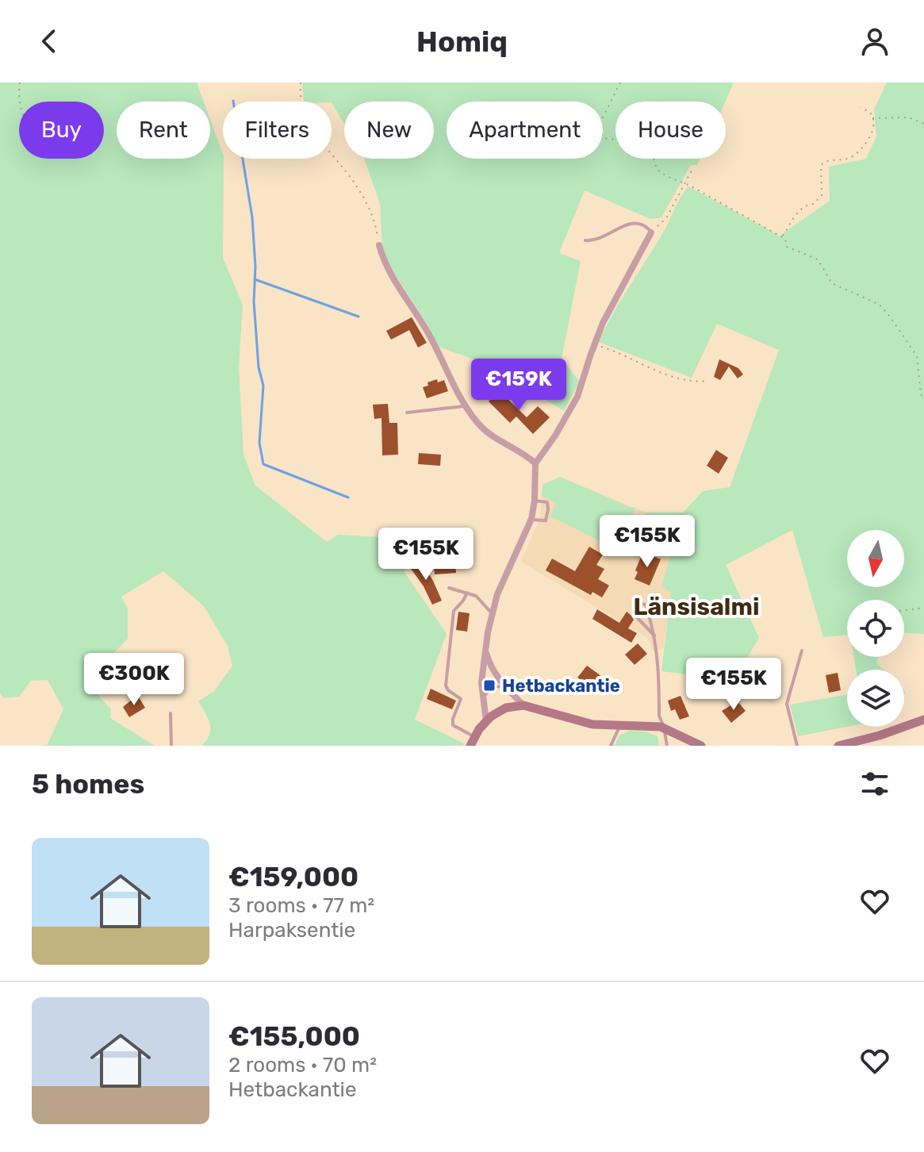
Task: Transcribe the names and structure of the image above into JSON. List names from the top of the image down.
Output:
{
  "districts": ["Länsisalmi"],
  "places": {
    "transit": ["Hetbackantie"]
  },
  "north": "bottom",
  "page": {
    "header": "Homiq",
    "chip": [
      "Buy",
      "Rent",
      "Filters",
      "New",
      "Apartment",
      "House"
    ],
    "price": [
      "€159K",
      "€155K",
      "€155K",
      "€300K",
      "€155K"
    ],
    "heading": "5 homes",
    "list": [
      {
        "name": "€159,000",
        "note": "3 rooms · 77 m² · Harpaksentie"
      },
      {
        "name": "€155,000",
        "note": "2 rooms · 70 m² · Hetbackantie"
      }
    ]
  }
}
